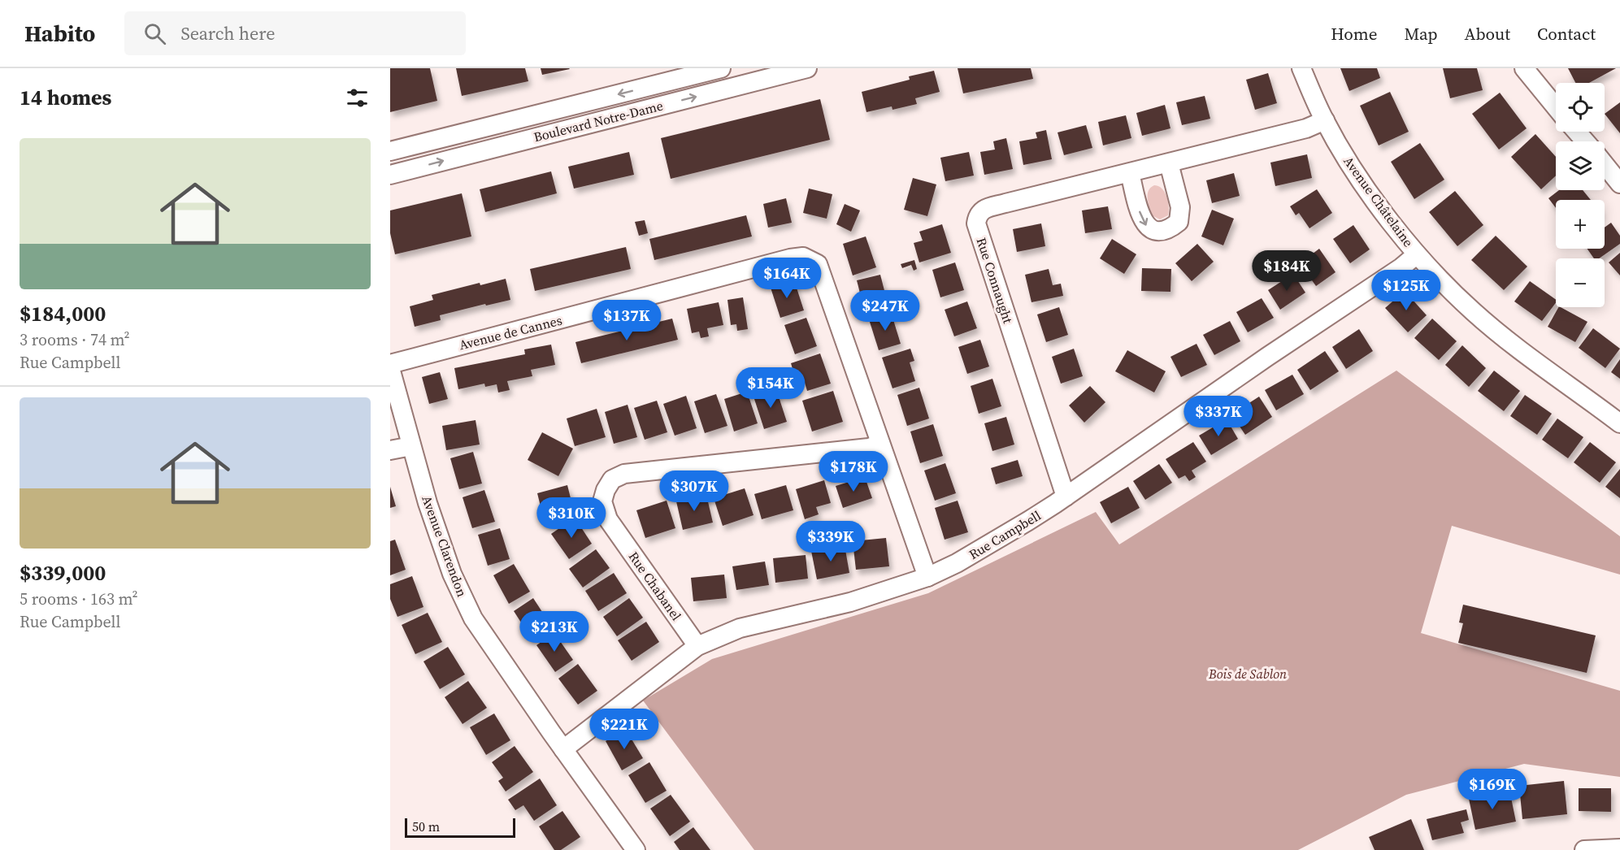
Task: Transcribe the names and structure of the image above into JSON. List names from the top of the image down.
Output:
{
  "streets": {
    "street": [
      "Boulevard Notre-Dame",
      "Avenue Châtelaine",
      "Rue Connaught",
      "Avenue de Cannes",
      "Rue Campbell",
      "Avenue Clarendon",
      "Rue Chabanel"
    ]
  },
  "crossings": [
    ["Avenue Châtelaine", "Rue Connaught"],
    ["Avenue Châtelaine", "Rue Campbell"],
    ["Rue Connaught", "Rue Campbell"],
    ["Avenue de Cannes", "Rue Campbell"],
    ["Avenue de Cannes", "Rue Chabanel"],
    ["Rue Campbell", "Avenue Clarendon"],
    ["Rue Campbell", "Rue Chabanel"]
  ],
  "parks": ["Bois de Sablon"],
  "scale_bar": "50 m",
  "page": {
    "header": "Habito",
    "search": "Search here",
    "nav": [
      "Home",
      "Map",
      "About",
      "Contact"
    ],
    "heading": "14 homes",
    "map_buttons": ["+", "−"],
    "list": [
      {
        "name": "$184,000",
        "note": "3 rooms · 74 m² · Rue Campbell"
      },
      {
        "name": "$339,000",
        "note": "5 rooms · 163 m² · Rue Campbell"
      }
    ],
    "price": [
      "$184K",
      "$164K",
      "$125K",
      "$247K",
      "$137K",
      "$154K",
      "$337K",
      "$178K",
      "$307K",
      "$310K",
      "$339K",
      "$213K",
      "$221K",
      "$169K"
    ],
    "scale": "50 m"
  }
}
